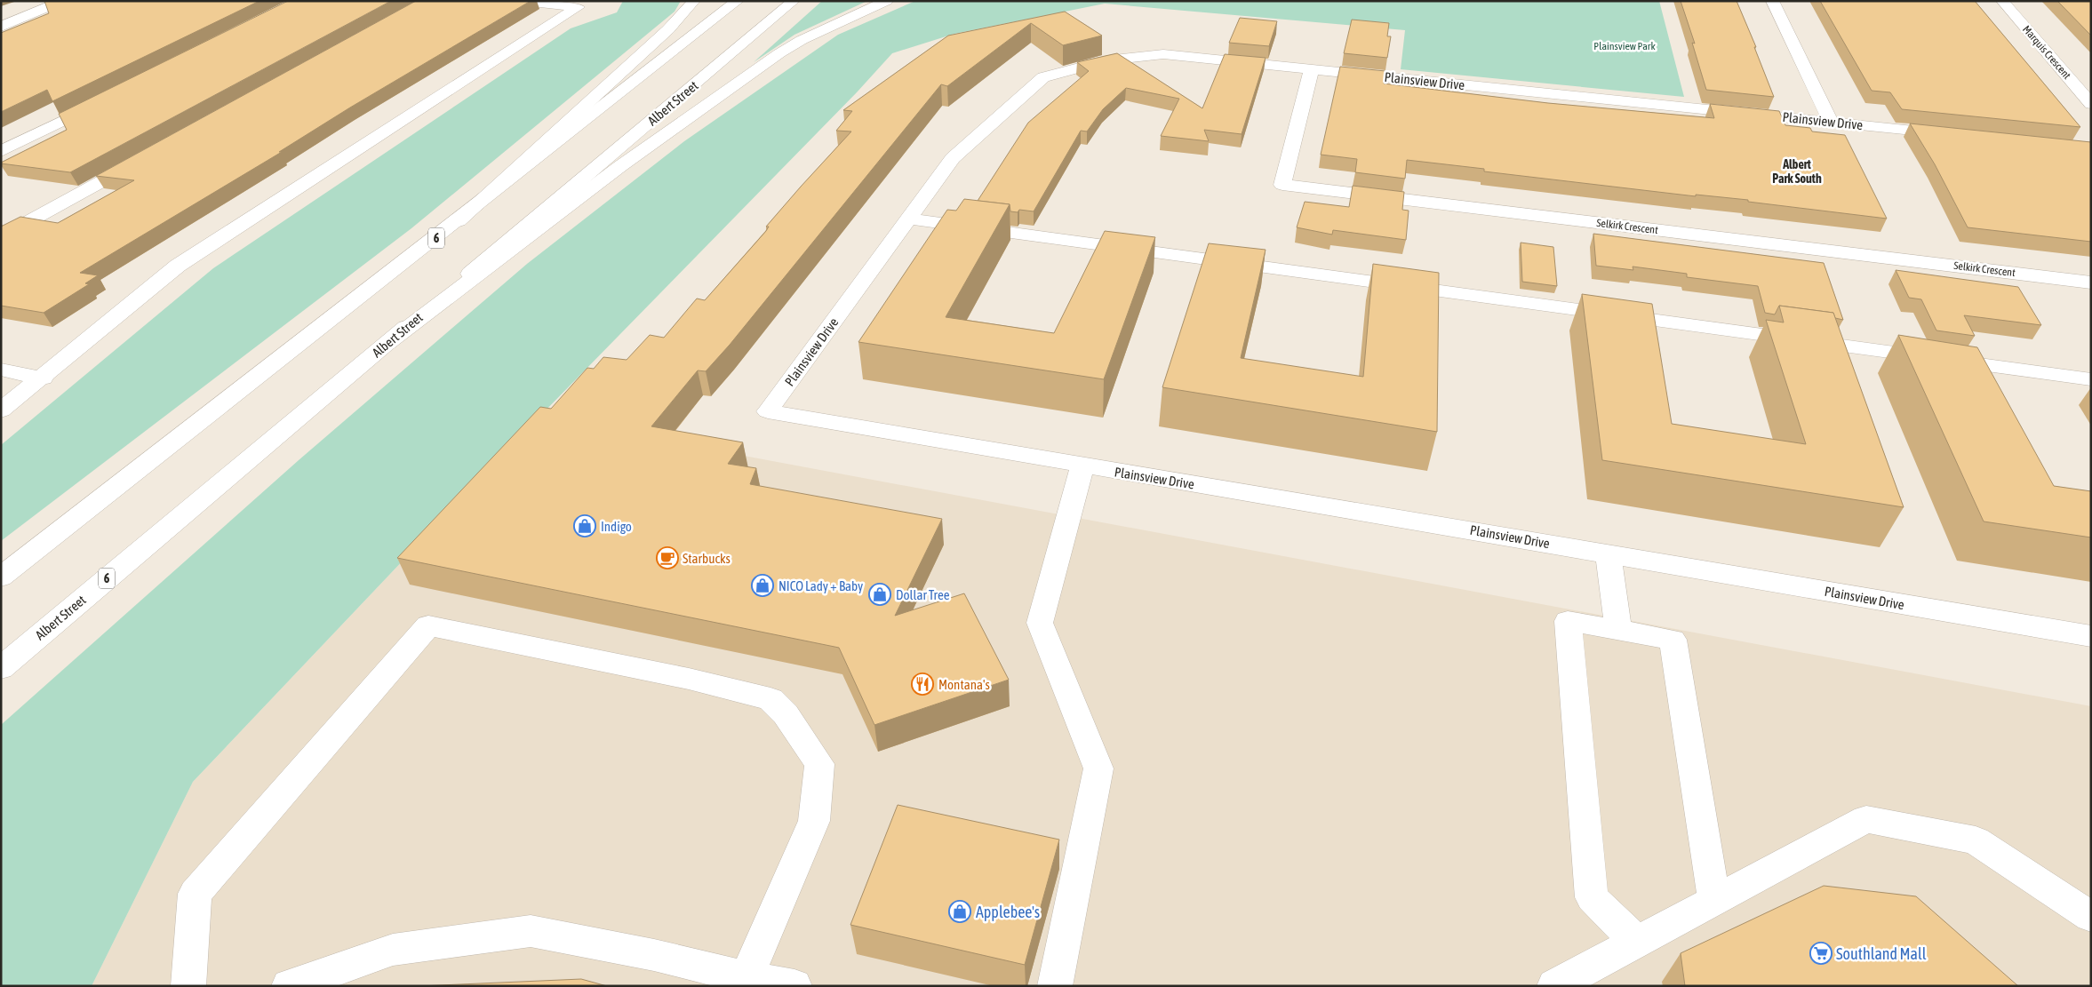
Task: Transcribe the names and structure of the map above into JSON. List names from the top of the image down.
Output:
{
  "streets": {
    "main road": [
      "Marquis Crescent",
      "Plainsview Drive",
      "Albert Street",
      "Selkirk Crescent",
      "6"
    ]
  },
  "crossings": [
    ["Plainsview Drive", "Selkirk Crescent"]
  ],
  "districts": ["Albert Park South"],
  "parks": ["Plainsview Park"],
  "places": {
    "shop": [
      "Indigo",
      "NICO Lady + Baby",
      "Dollar Tree",
      "Applebee's"
    ],
    "cafe": ["Starbucks"],
    "restaurant": ["Montana's"],
    "supermarket": ["Southland Mall"]
  }
}
